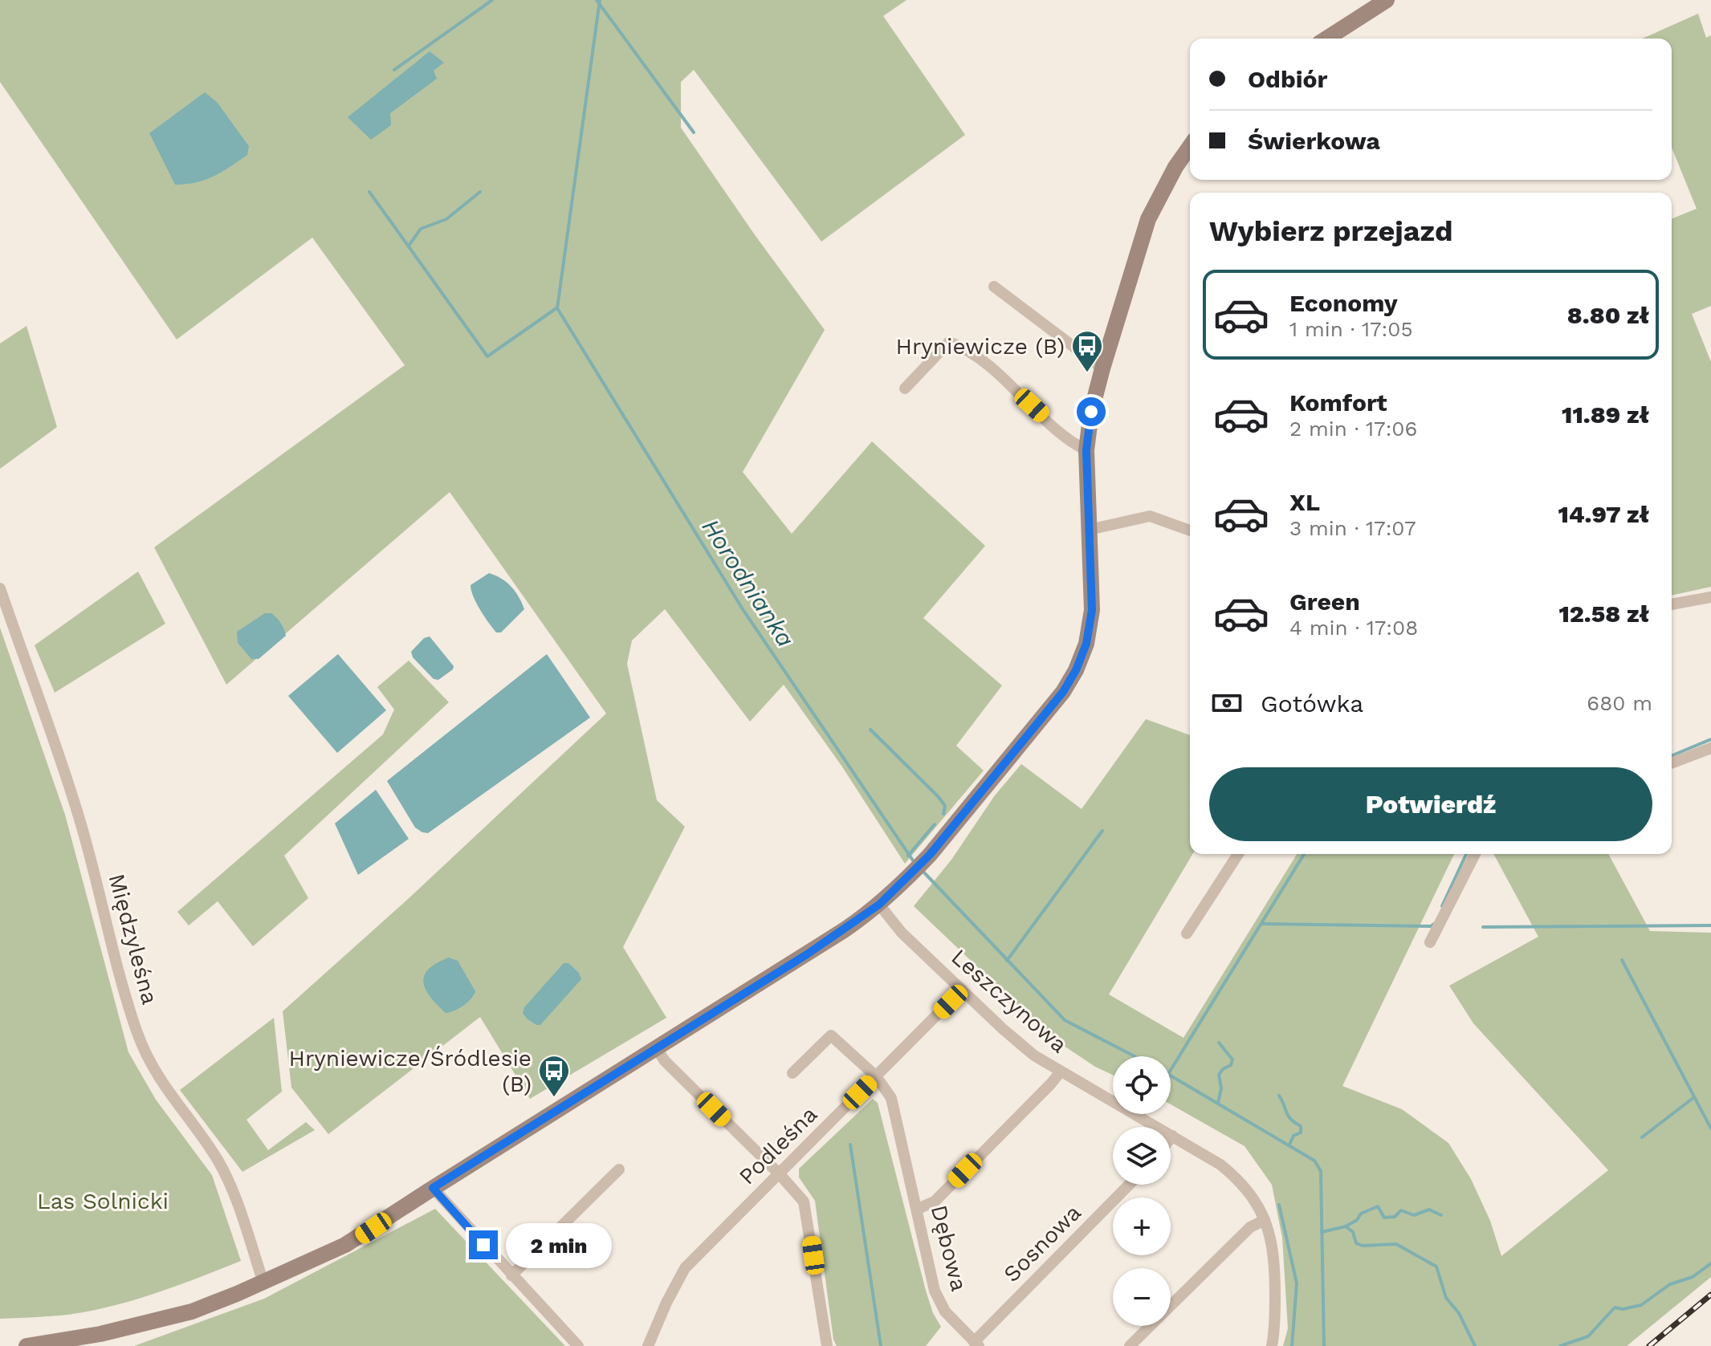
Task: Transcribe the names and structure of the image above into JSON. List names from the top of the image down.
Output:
{
  "streets": {
    "street": [
      "Międzyleśna",
      "Leszczynowa",
      "Podleśna",
      "Sosnowa",
      "Dębowa"
    ]
  },
  "crossings": [
    ["Leszczynowa", "Podleśna"],
    ["Podleśna", "Dębowa"],
    ["Sosnowa", "Dębowa"]
  ],
  "water": ["Horodnianka"],
  "parks": ["Las Solnicki"],
  "places": {
    "bus stop": ["Hryniewicze (B)", "Hryniewicze/Śródlesie (B)"]
  },
  "page": {
    "banner": ["Odbiór", "Świerkowa"],
    "heading": "Wybierz przejazd",
    "list": [
      {
        "name": "Economy",
        "note": "1 min · 17:05",
        "value": "8.80 zł"
      },
      {
        "name": "Komfort",
        "note": "2 min · 17:06",
        "value": "11.89 zł"
      },
      {
        "name": "XL",
        "note": "3 min · 17:07",
        "value": "14.97 zł"
      },
      {
        "name": "Green",
        "note": "4 min · 17:08",
        "value": "12.58 zł"
      }
    ],
    "pay": ["Gotówka", "680 m"],
    "buttons": "Potwierdź",
    "map_buttons": ["+", "−"],
    "bubble": "2 min"
  }
}
